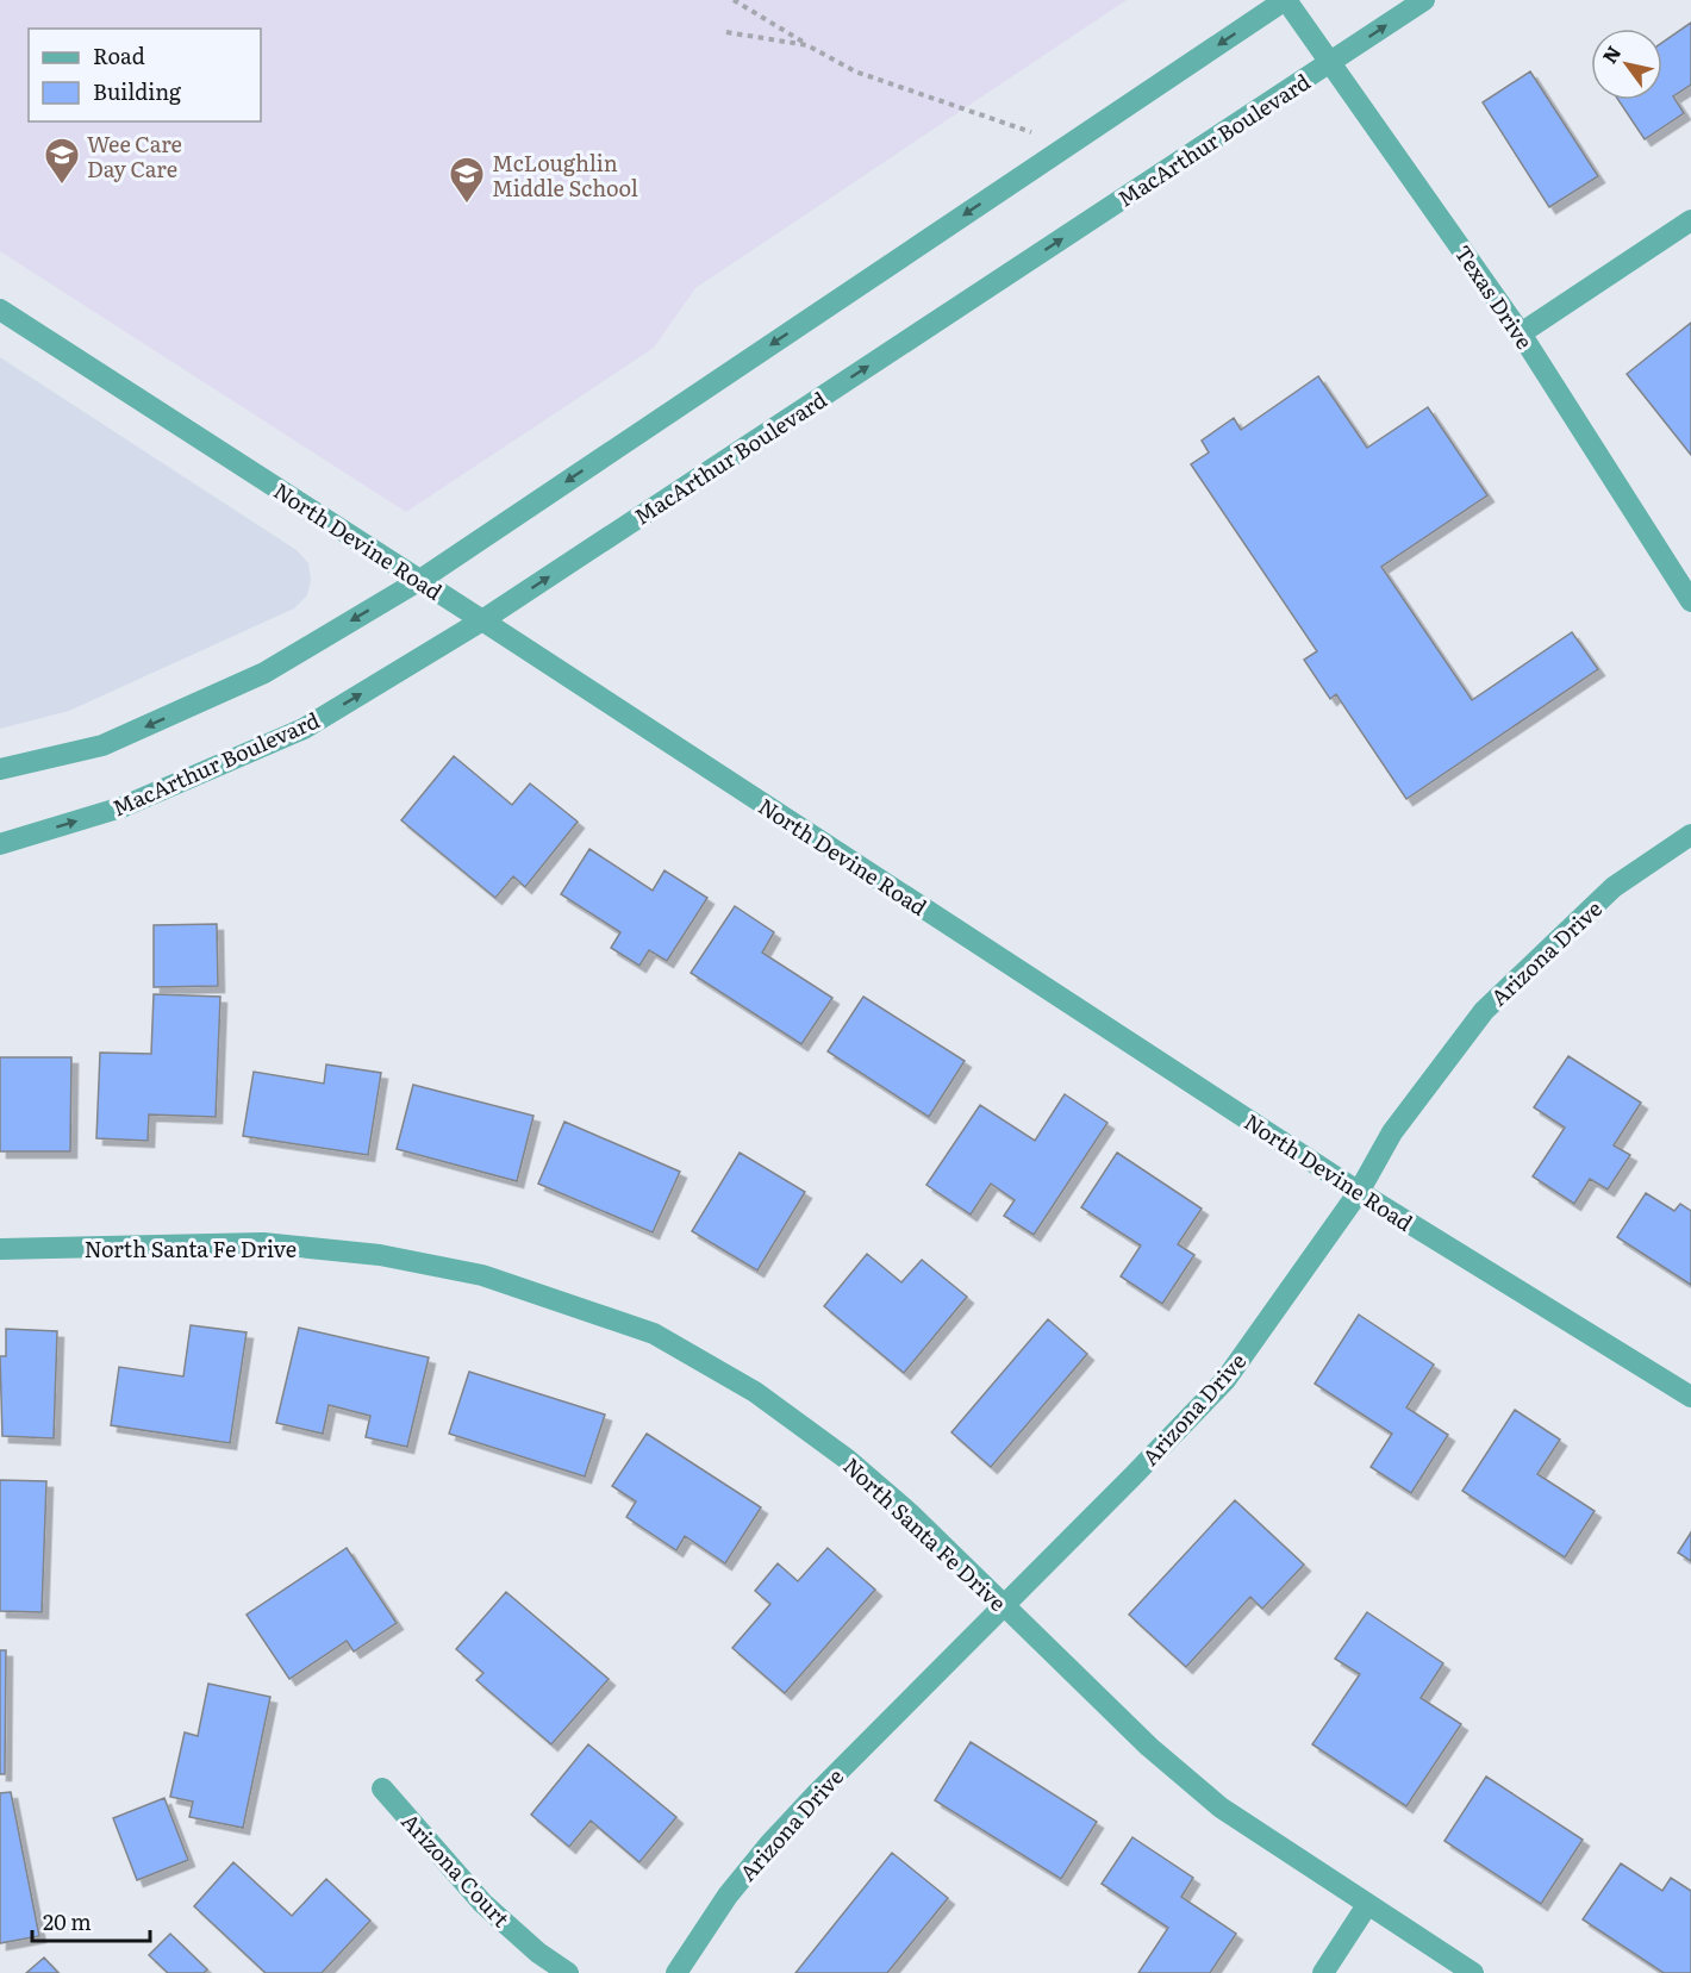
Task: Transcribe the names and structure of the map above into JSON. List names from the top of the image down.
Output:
{
  "streets": {
    "street": [
      "MacArthur Boulevard",
      "Texas Drive",
      "North Devine Road",
      "Arizona Drive",
      "North Santa Fe Drive",
      "Arizona Court"
    ]
  },
  "crossings": [
    ["MacArthur Boulevard", "Texas Drive"],
    ["MacArthur Boulevard", "North Devine Road"],
    ["North Devine Road", "Arizona Drive"],
    ["Arizona Drive", "North Santa Fe Drive"]
  ],
  "places": {
    "school or university": ["Wee Care Day Care", "McLoughlin Middle School"]
  },
  "legend": ["Road", "Building"],
  "scale_bar": "20 m",
  "north": "top left"
}
